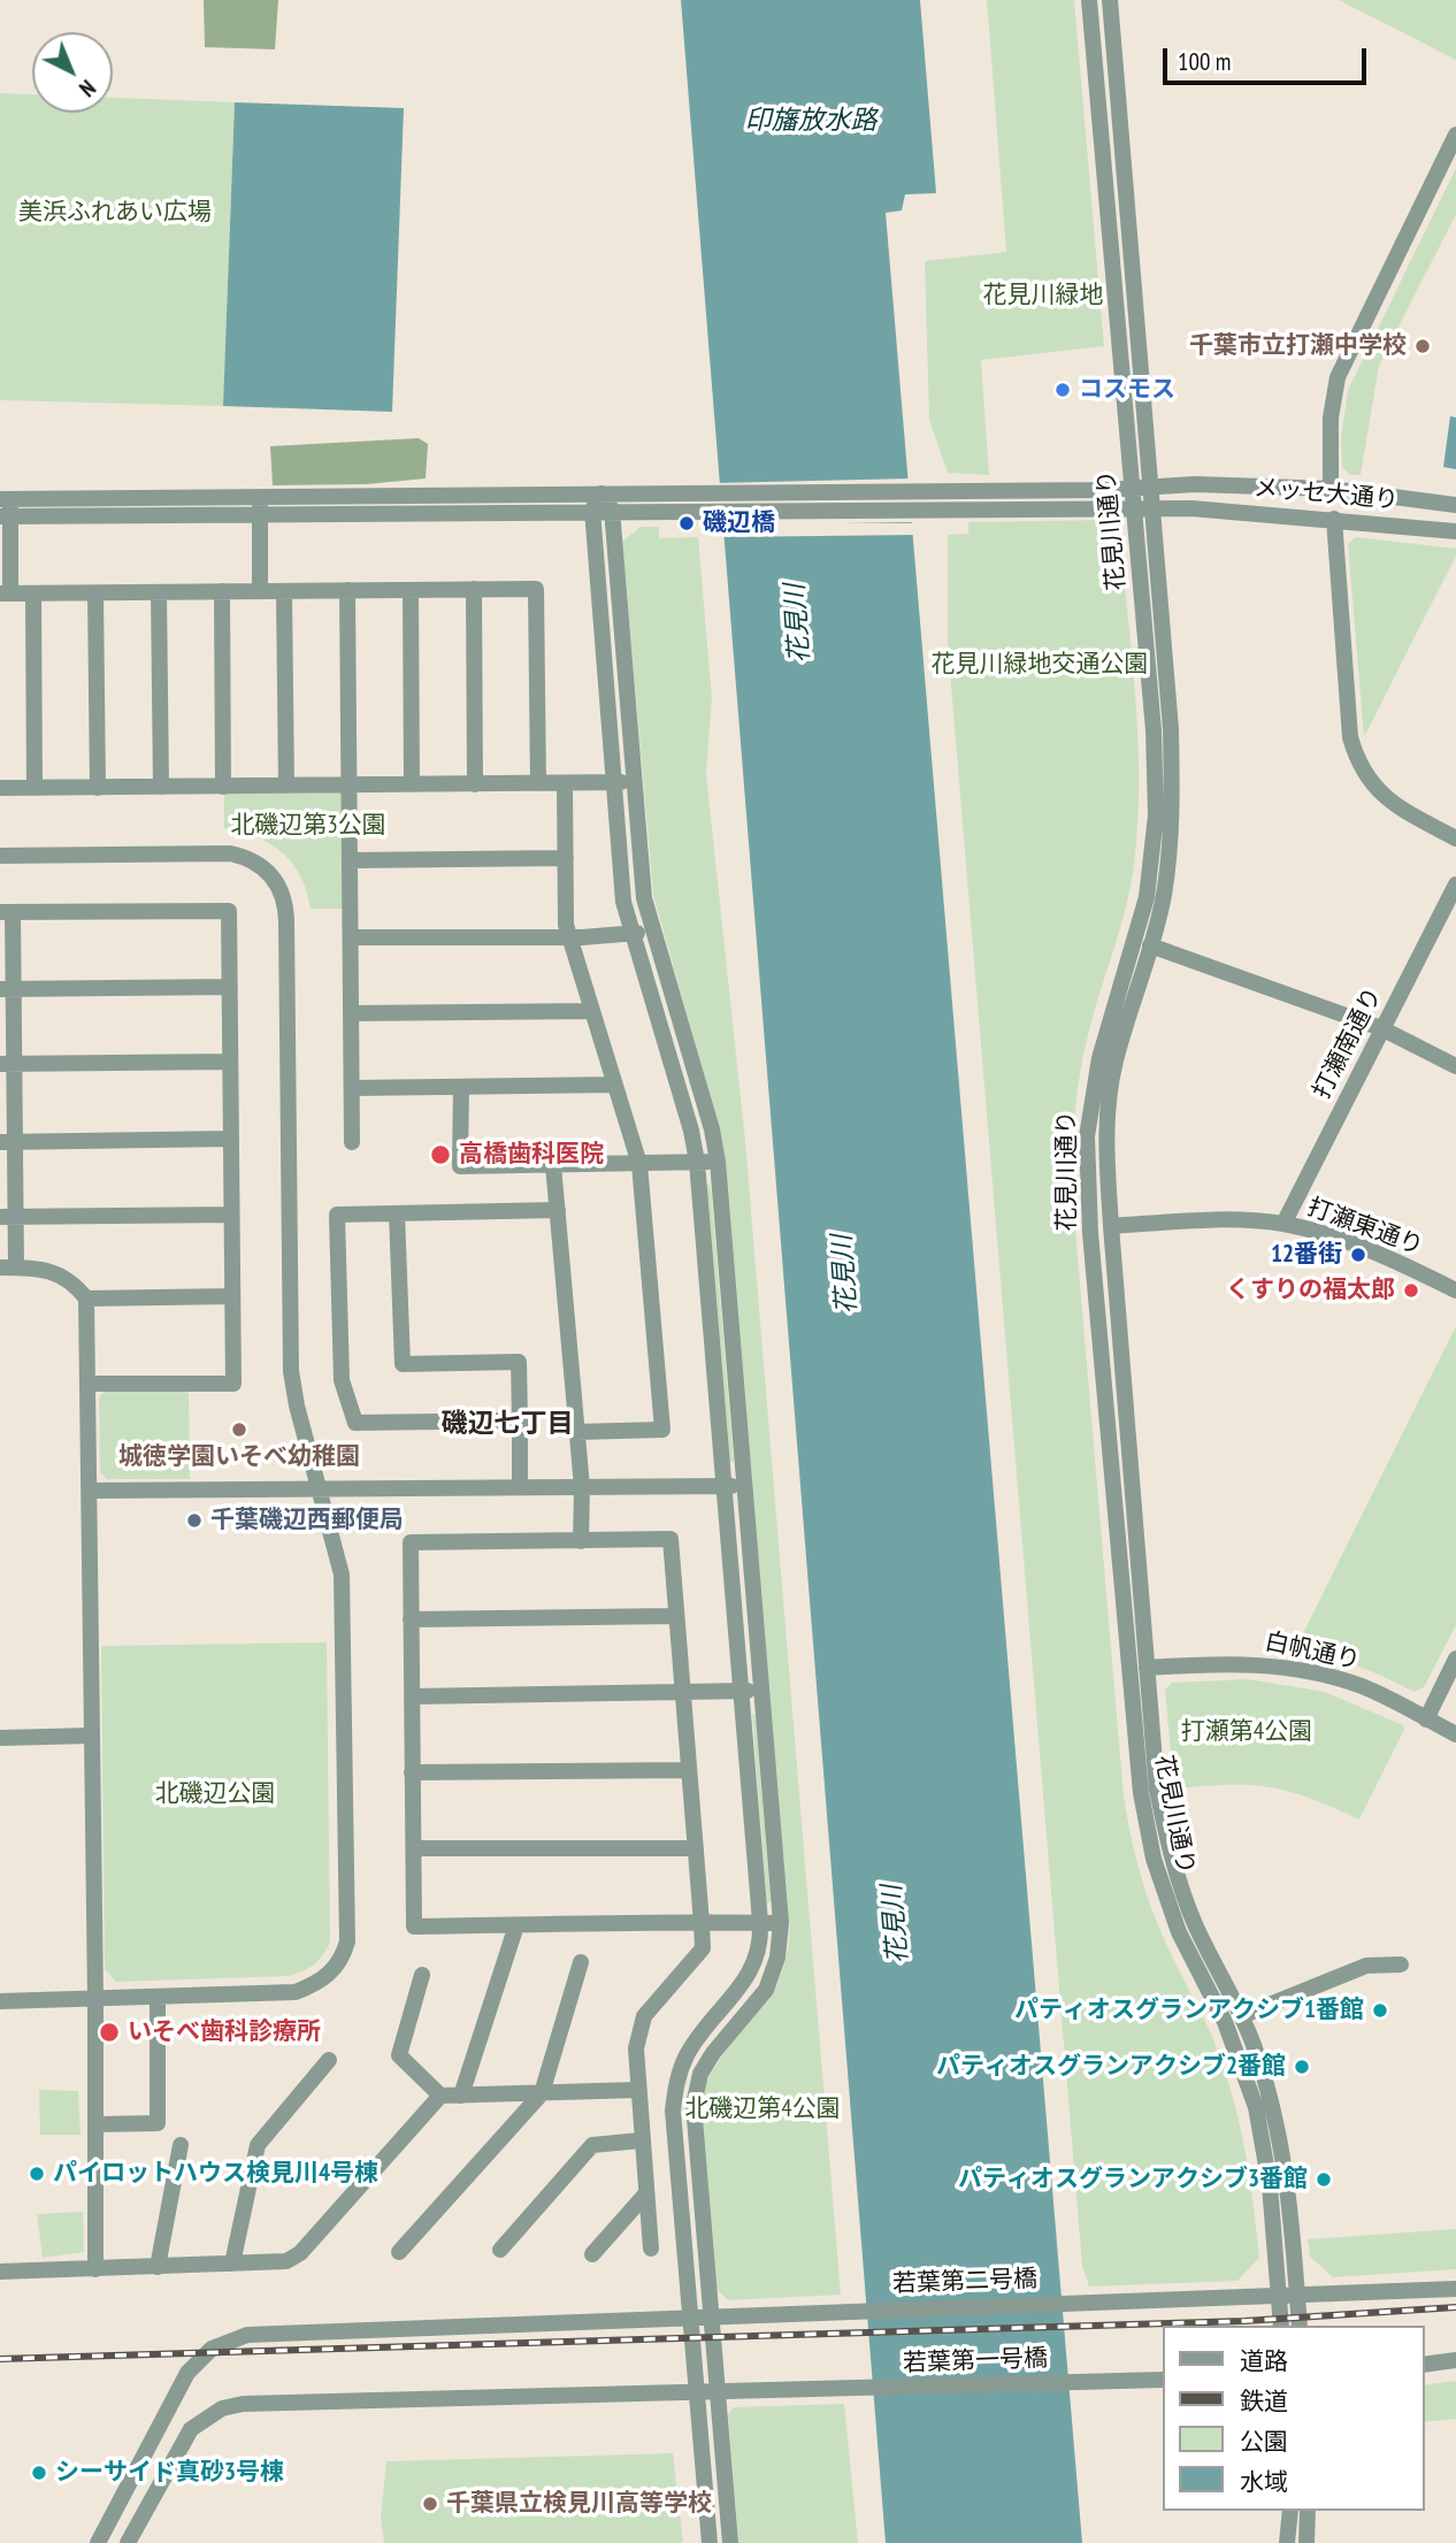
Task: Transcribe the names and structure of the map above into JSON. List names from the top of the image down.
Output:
{
  "streets": {
    "street": [
      "メッセ大通り",
      "花見川通り",
      "打瀬南通り",
      "打瀬東通り",
      "白帆通り",
      "若葉第二号橋",
      "若葉第一号橋"
    ]
  },
  "crossings": [
    ["メッセ大通り", "花見川通り"],
    ["花見川通り", "打瀬東通り"],
    ["花見川通り", "白帆通り"],
    ["花見川通り", "若葉第二号橋"],
    ["打瀬南通り", "打瀬東通り"]
  ],
  "districts": ["磯辺七丁目"],
  "water": ["印旛放水路", "花見川"],
  "parks": [
    "美浜ふれあい広場",
    "花見川緑地",
    "花見川緑地交通公園",
    "北磯辺第3公園",
    "打瀬第4公園",
    "北磯辺公園",
    "北磯辺第4公園"
  ],
  "places": [
    "千葉市立打瀬中学校",
    "コスモス",
    "磯辺橋",
    "高橋歯科医院",
    "12番街",
    "くすりの福太郎",
    "城徳学園いそべ幼稚園",
    "千葉磯辺西郵便局",
    "パティオスグランアクシブ1番館",
    "いそべ歯科診療所",
    "パティオスグランアクシブ2番館",
    "パイロットハウス検見川4号棟",
    "パティオスグランアクシブ3番館",
    "シーサイド真砂3号棟",
    "千葉県立検見川高等学校"
  ],
  "legend": [
    "道路",
    "鉄道",
    "公園",
    "水域"
  ],
  "scale_bar": "100 m",
  "north": "bottom right"
}
